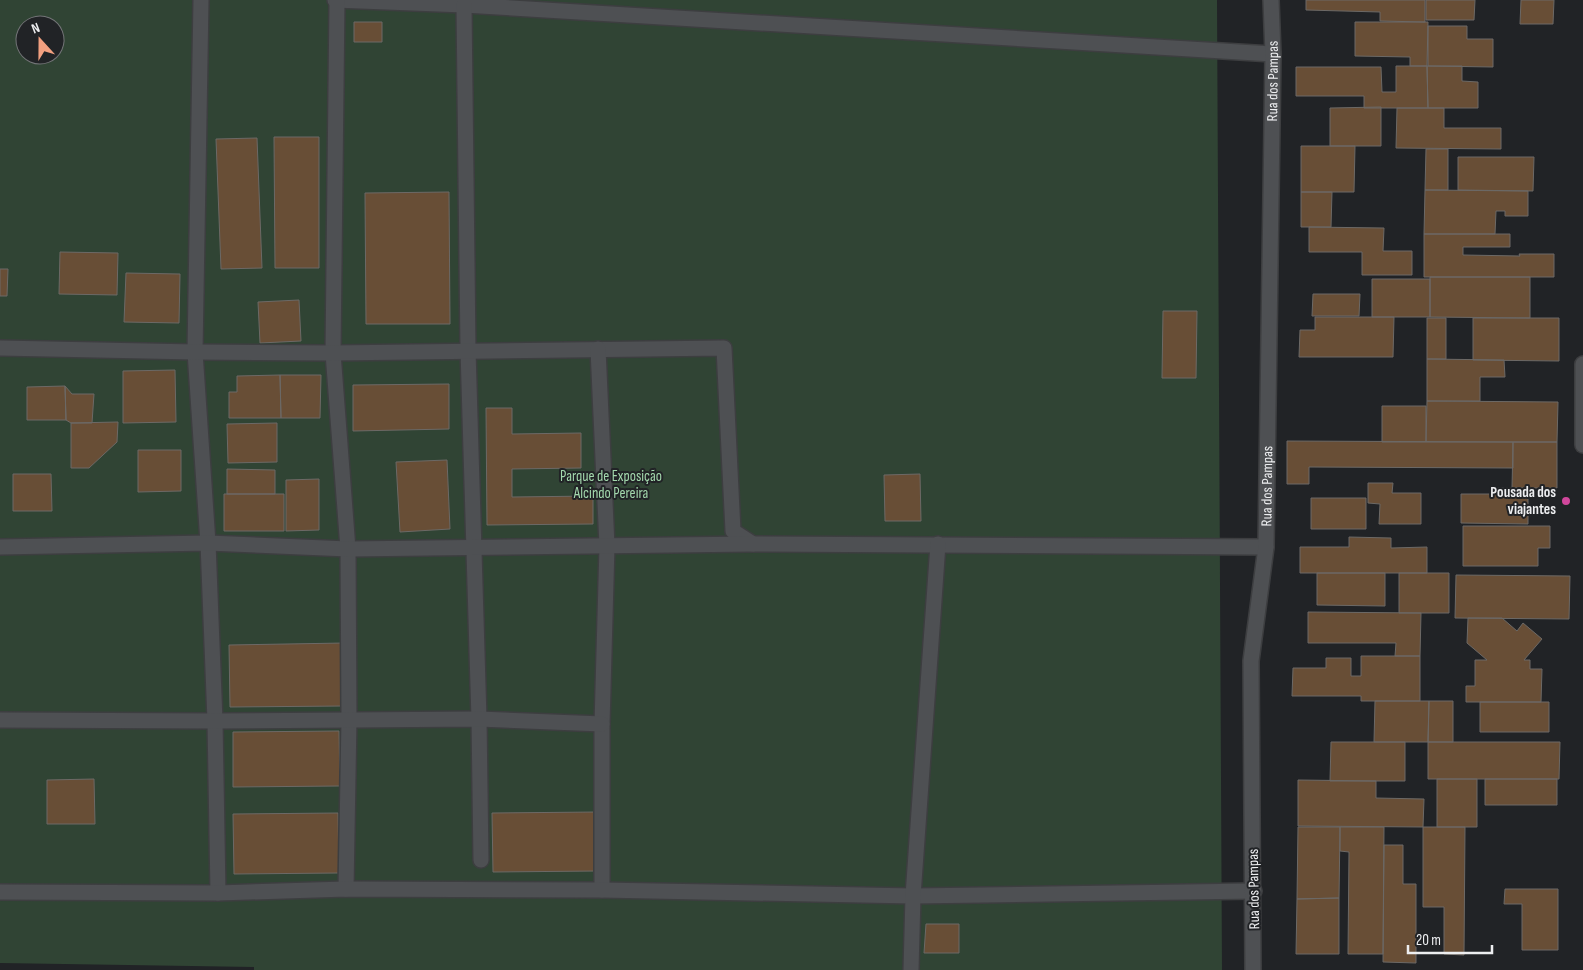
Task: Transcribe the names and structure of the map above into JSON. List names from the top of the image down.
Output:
{
  "streets": {
    "street": ["Rua dos Pampas"]
  },
  "parks": ["Parque de Exposição Alcindo Pereira"],
  "places": ["Pousada dos viajantes"],
  "scale_bar": "20 m",
  "north": "top"
}
